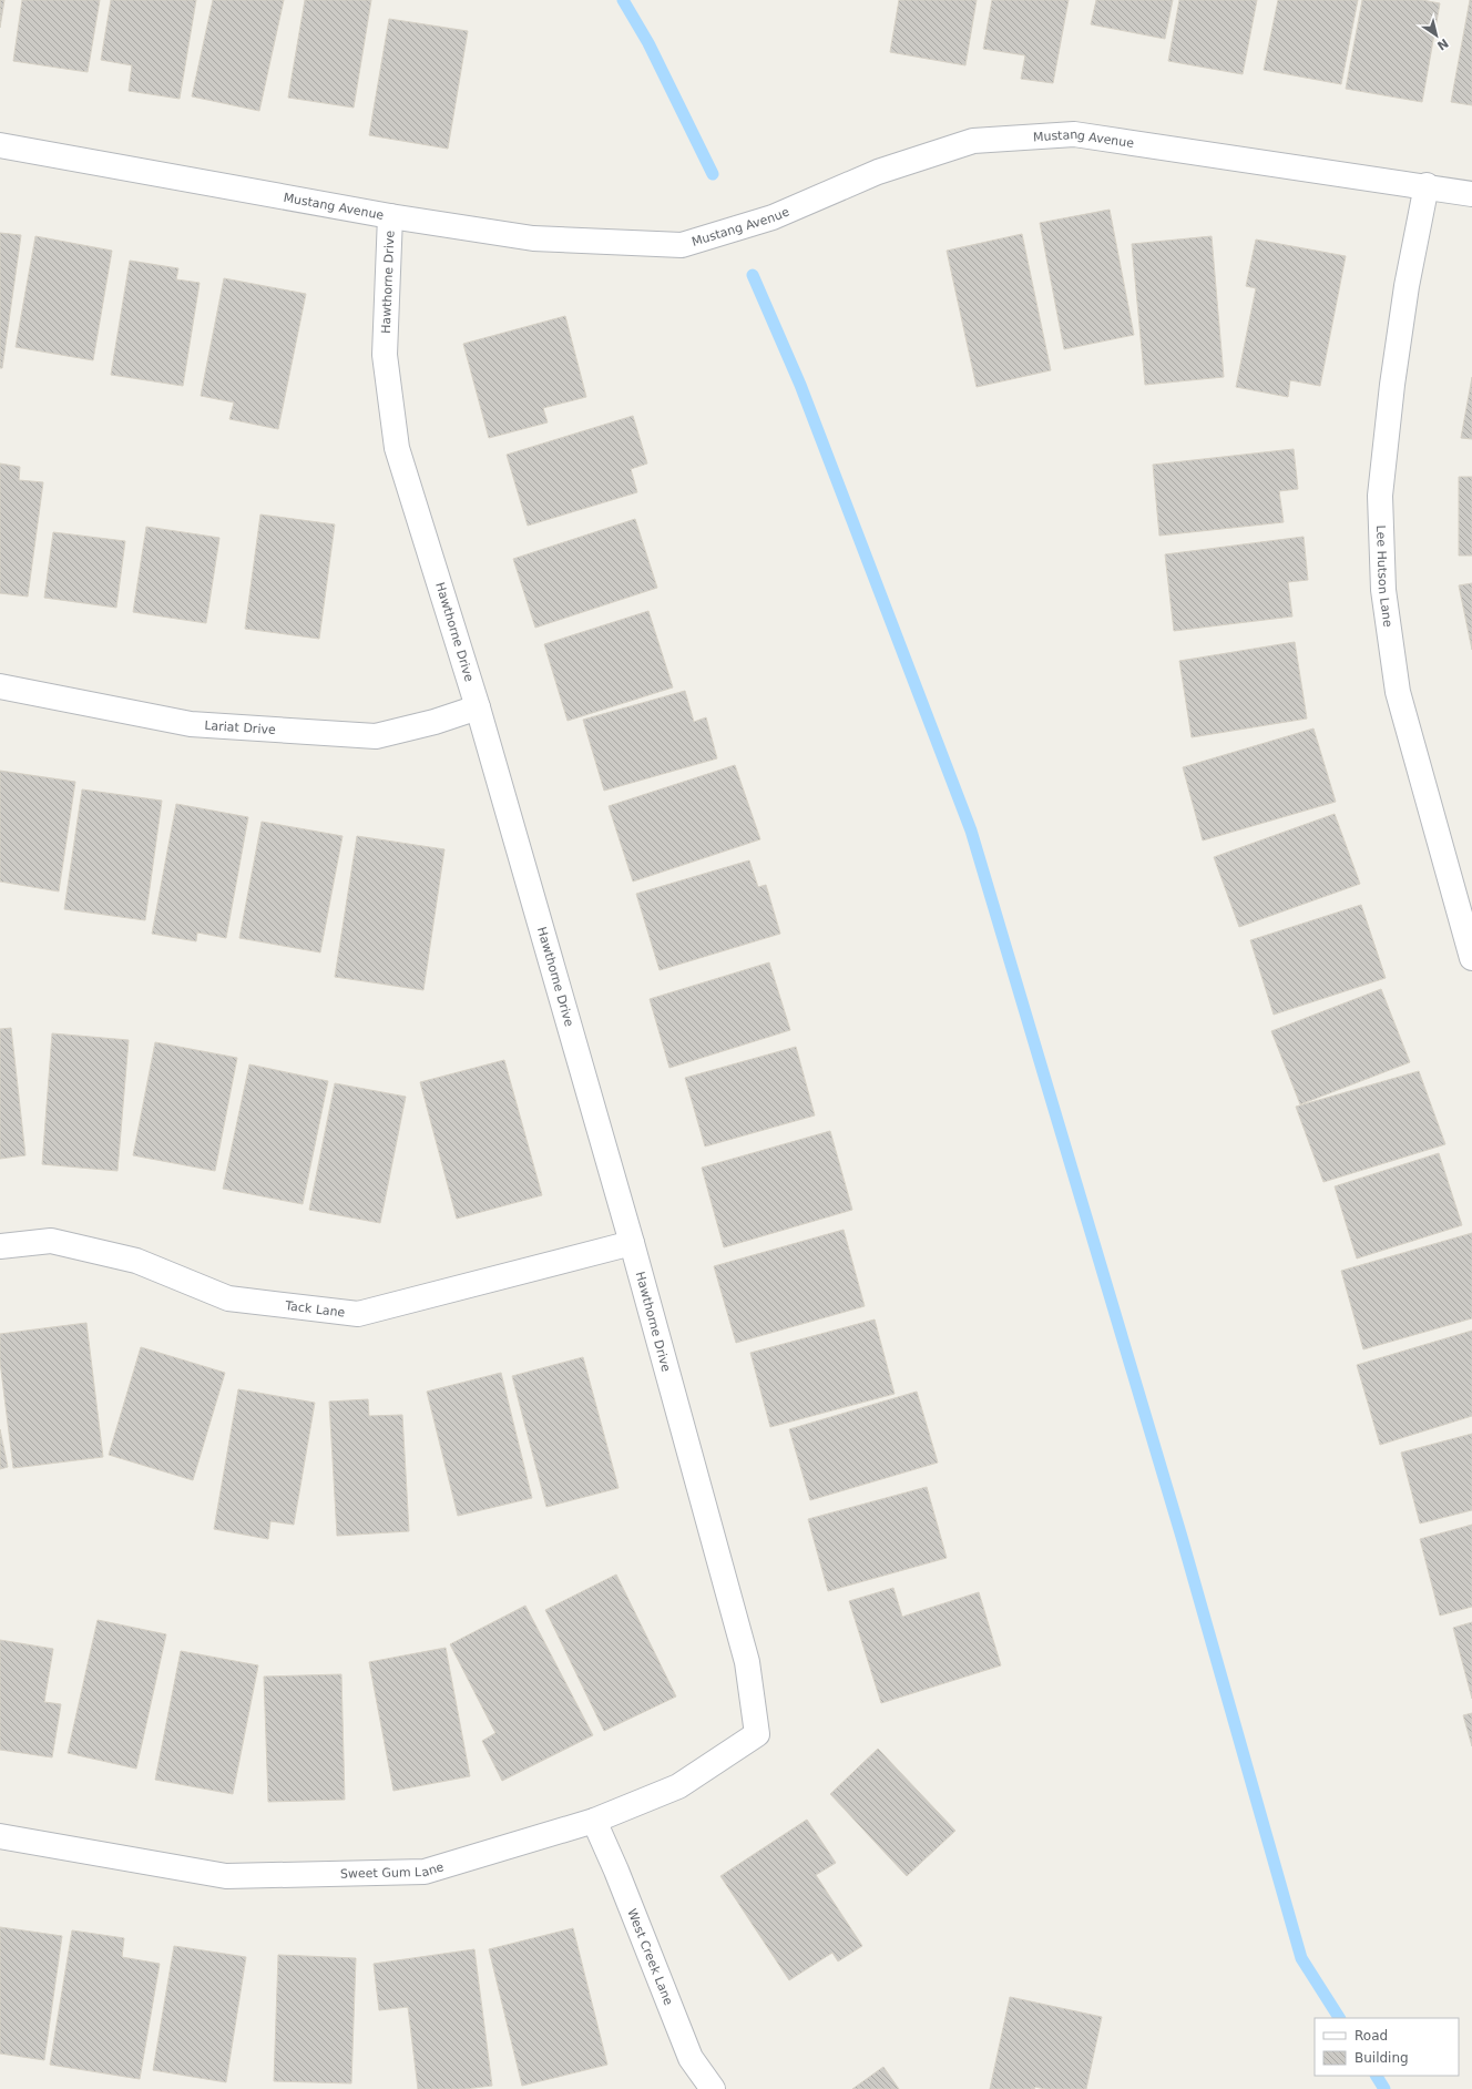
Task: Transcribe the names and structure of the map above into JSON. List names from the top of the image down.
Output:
{
  "streets": {
    "street": [
      "Mustang Avenue",
      "Hawthorne Drive",
      "Lee Hutson Lane",
      "Lariat Drive",
      "Tack Lane",
      "Sweet Gum Lane",
      "West Creek Lane"
    ]
  },
  "crossings": [
    ["Mustang Avenue", "Hawthorne Drive"],
    ["Mustang Avenue", "Lee Hutson Lane"],
    ["Hawthorne Drive", "Lariat Drive"],
    ["Hawthorne Drive", "Tack Lane"],
    ["Hawthorne Drive", "Sweet Gum Lane"],
    ["Sweet Gum Lane", "West Creek Lane"]
  ],
  "legend": ["Road", "Building"],
  "north": "bottom right"
}
